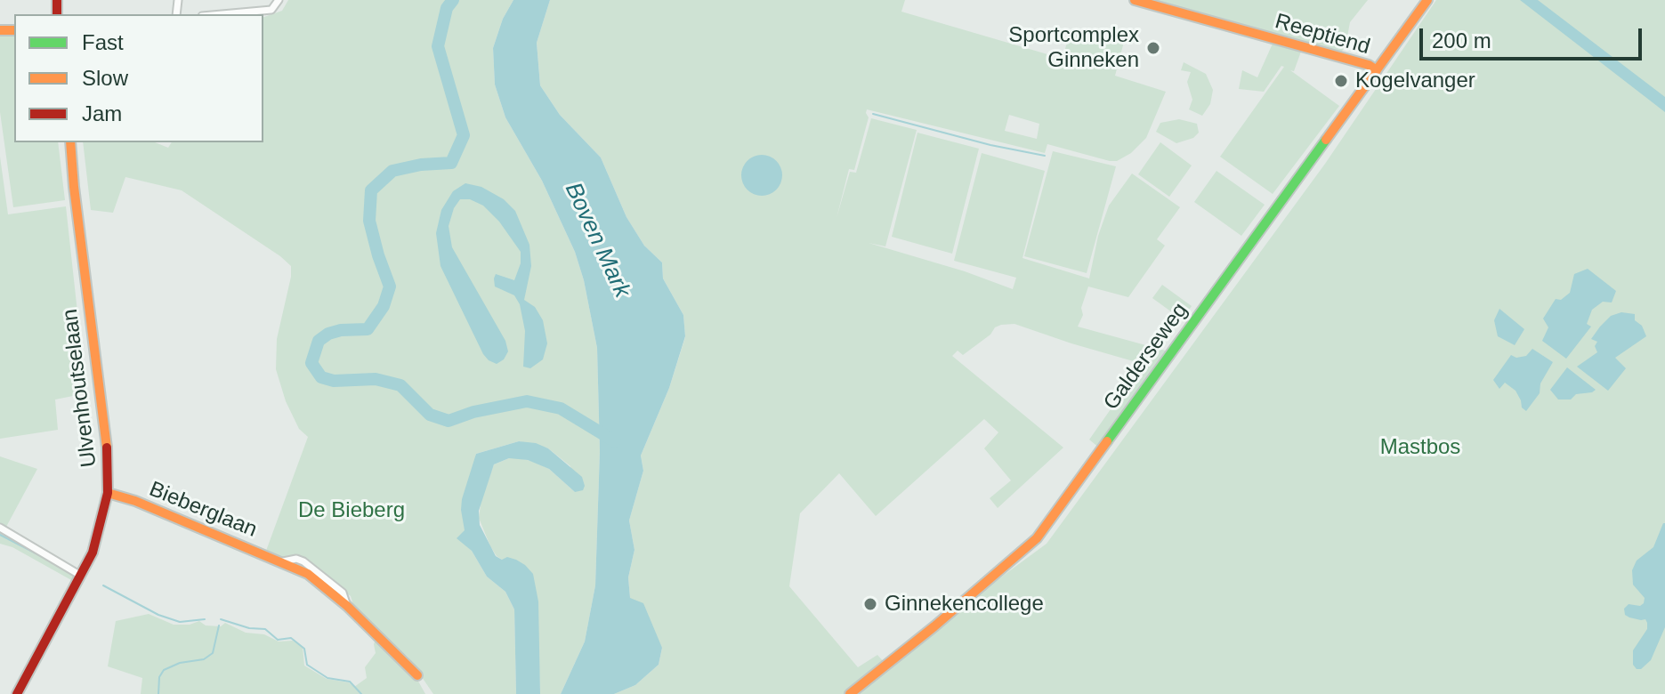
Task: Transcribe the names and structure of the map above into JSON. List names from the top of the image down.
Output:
{
  "streets": {
    "street": [
      "Reeptiend",
      "Galderseweg",
      "Ulvenhoutselaan",
      "Bieberglaan"
    ]
  },
  "crossings": [
    ["Reeptiend", "Galderseweg"],
    ["Ulvenhoutselaan", "Bieberglaan"]
  ],
  "water": ["Boven Mark"],
  "parks": ["Mastbos", "De Bieberg"],
  "places": ["Sportcomplex Ginneken", "Kogelvanger", "Ginnekencollege"],
  "legend": ["Fast", "Slow", "Jam"],
  "scale_bar": "200 m"
}
